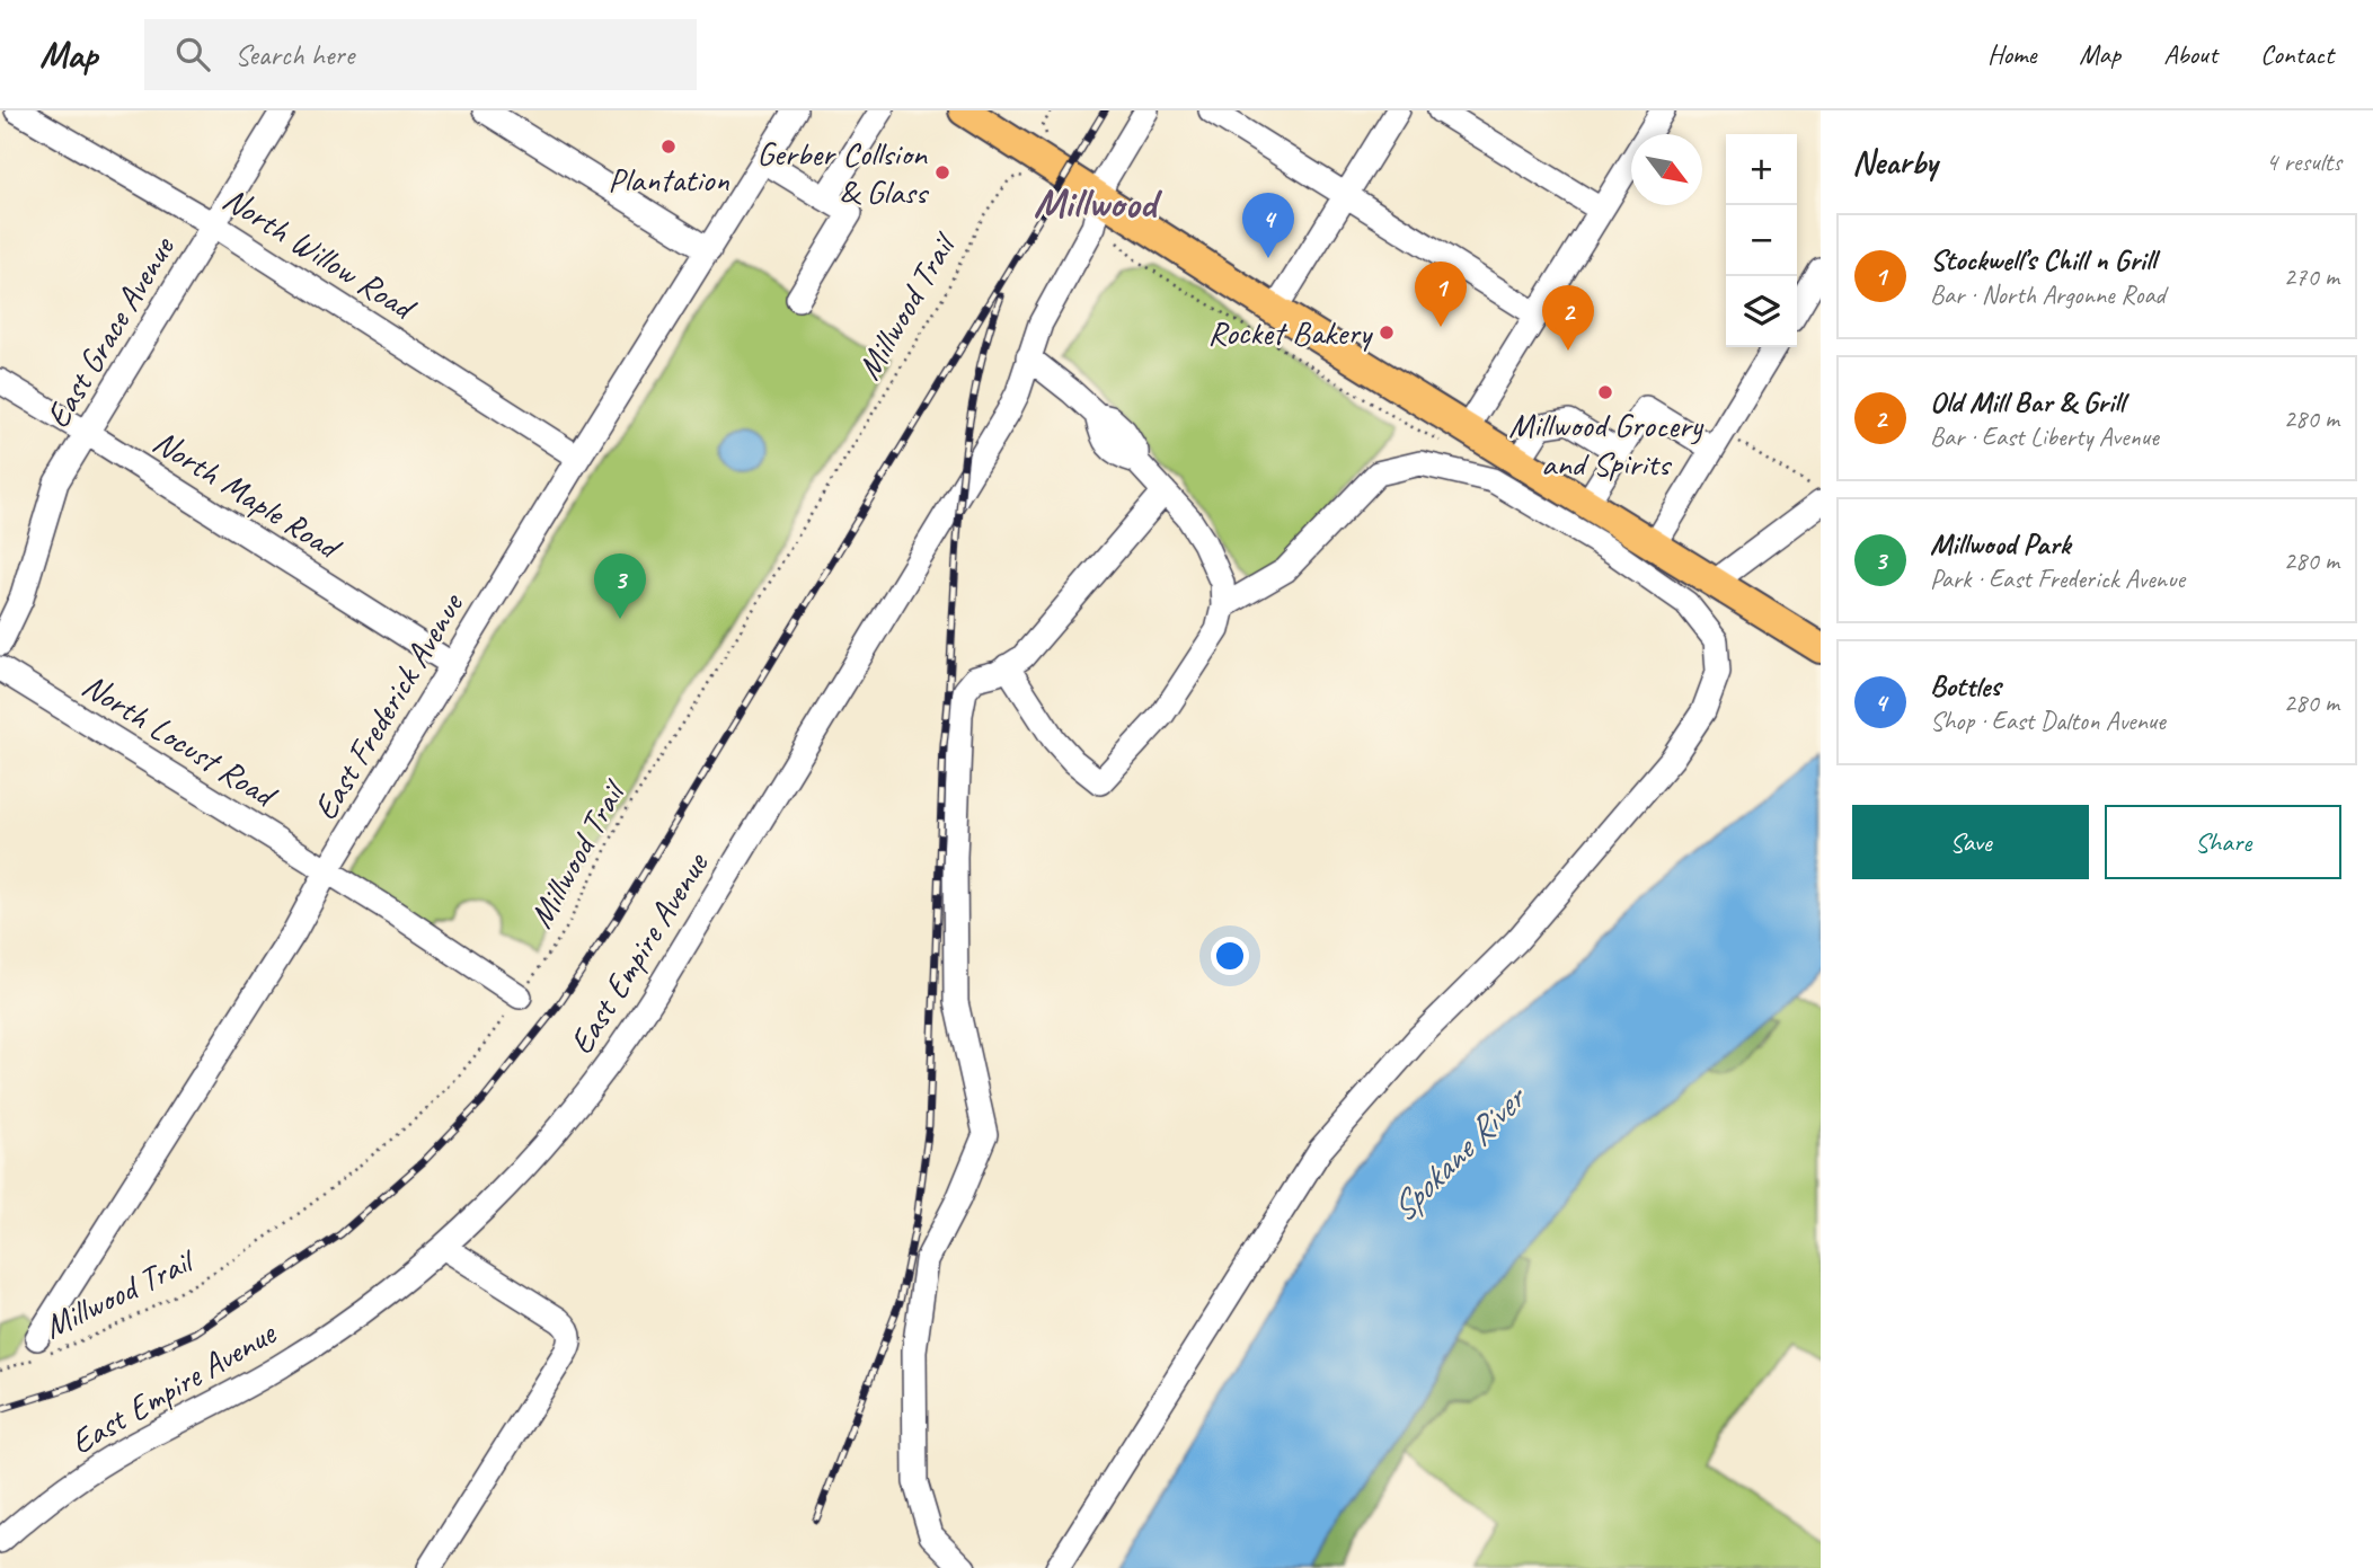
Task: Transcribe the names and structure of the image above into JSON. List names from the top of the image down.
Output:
{
  "streets": {
    "street": [
      "North Willow Road",
      "East Grace Avenue",
      "North Maple Road",
      "East Frederick Avenue",
      "North Locust Road",
      "East Empire Avenue"
    ],
    "path": ["Millwood Trail"]
  },
  "crossings": [
    ["North Willow Road", "East Grace Avenue"],
    ["North Willow Road", "East Frederick Avenue"],
    ["Millwood Trail", "North Locust Road"],
    ["East Grace Avenue", "North Maple Road"],
    ["North Maple Road", "East Frederick Avenue"],
    ["East Frederick Avenue", "North Locust Road"]
  ],
  "districts": ["Millwood"],
  "water": ["Spokane River"],
  "places": [
    "Plantation",
    "Gerber Collsion & Glass",
    "Rocket Bakery",
    "Millwood Grocery and Spirits"
  ],
  "north": "bottom right",
  "page": {
    "header": "Map",
    "search": "Search here",
    "nav": [
      "Home",
      "Map",
      "About",
      "Contact"
    ],
    "heading": ["Nearby", "4 results"],
    "map_buttons": ["+", "−"],
    "pins": [
      "4",
      "1",
      "2",
      "3"
    ],
    "list": [
      {
        "mark": "1",
        "name": "Stockwell’s Chill n Grill",
        "note": "Bar · North Argonne Road",
        "value": "270 m"
      },
      {
        "mark": "2",
        "name": "Old Mill Bar & Grill",
        "note": "Bar · East Liberty Avenue",
        "value": "280 m"
      },
      {
        "mark": "3",
        "name": "Millwood Park",
        "note": "Park · East Frederick Avenue",
        "value": "280 m"
      },
      {
        "mark": "4",
        "name": "Bottles",
        "note": "Shop · East Dalton Avenue",
        "value": "280 m"
      }
    ],
    "buttons": ["Save", "Share"]
  }
}
